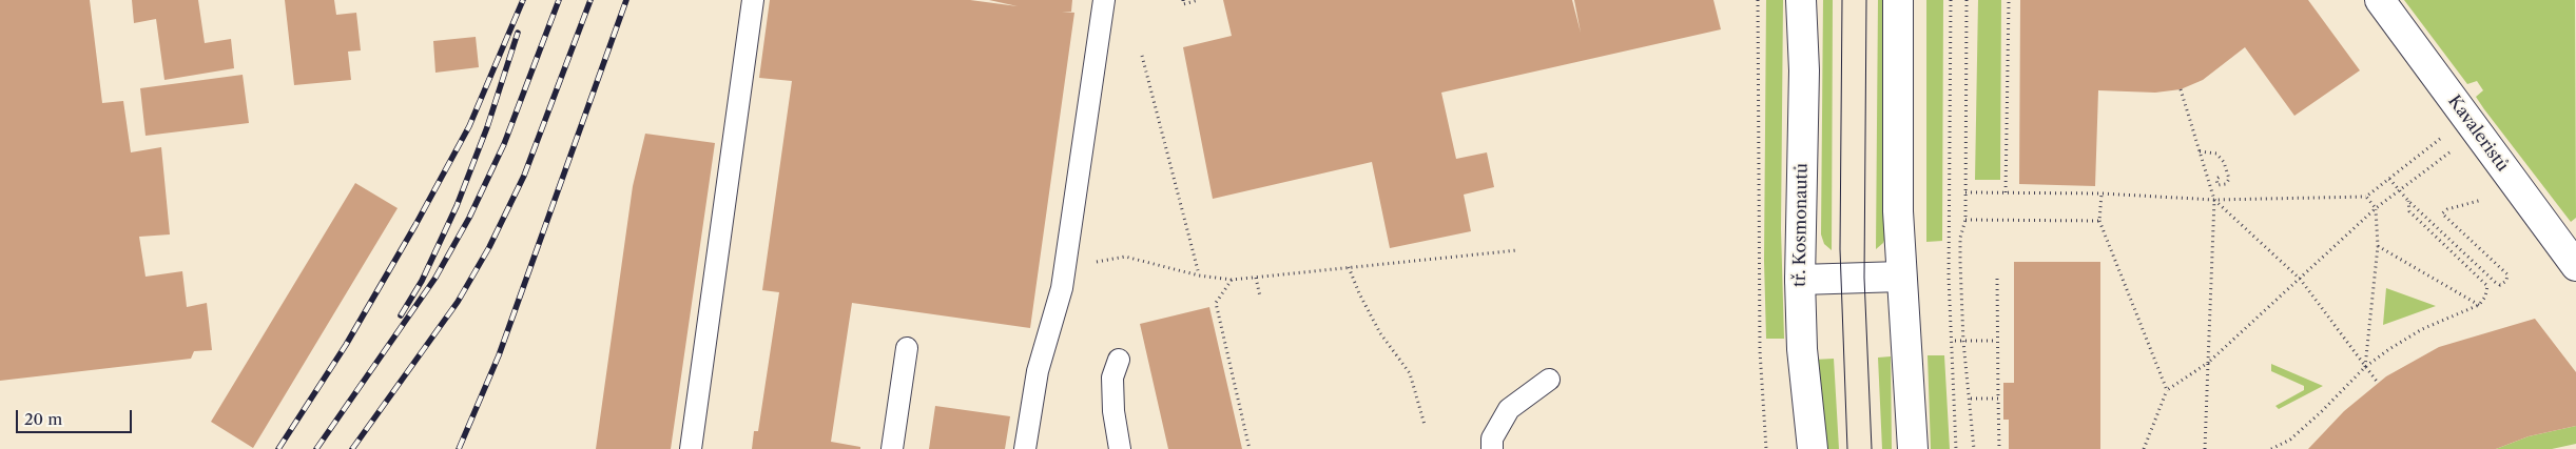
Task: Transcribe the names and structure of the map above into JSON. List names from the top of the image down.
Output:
{
  "streets": {
    "street": ["Kavaleristů", "tř. Kosmonautů"]
  },
  "scale_bar": "20 m"
}
